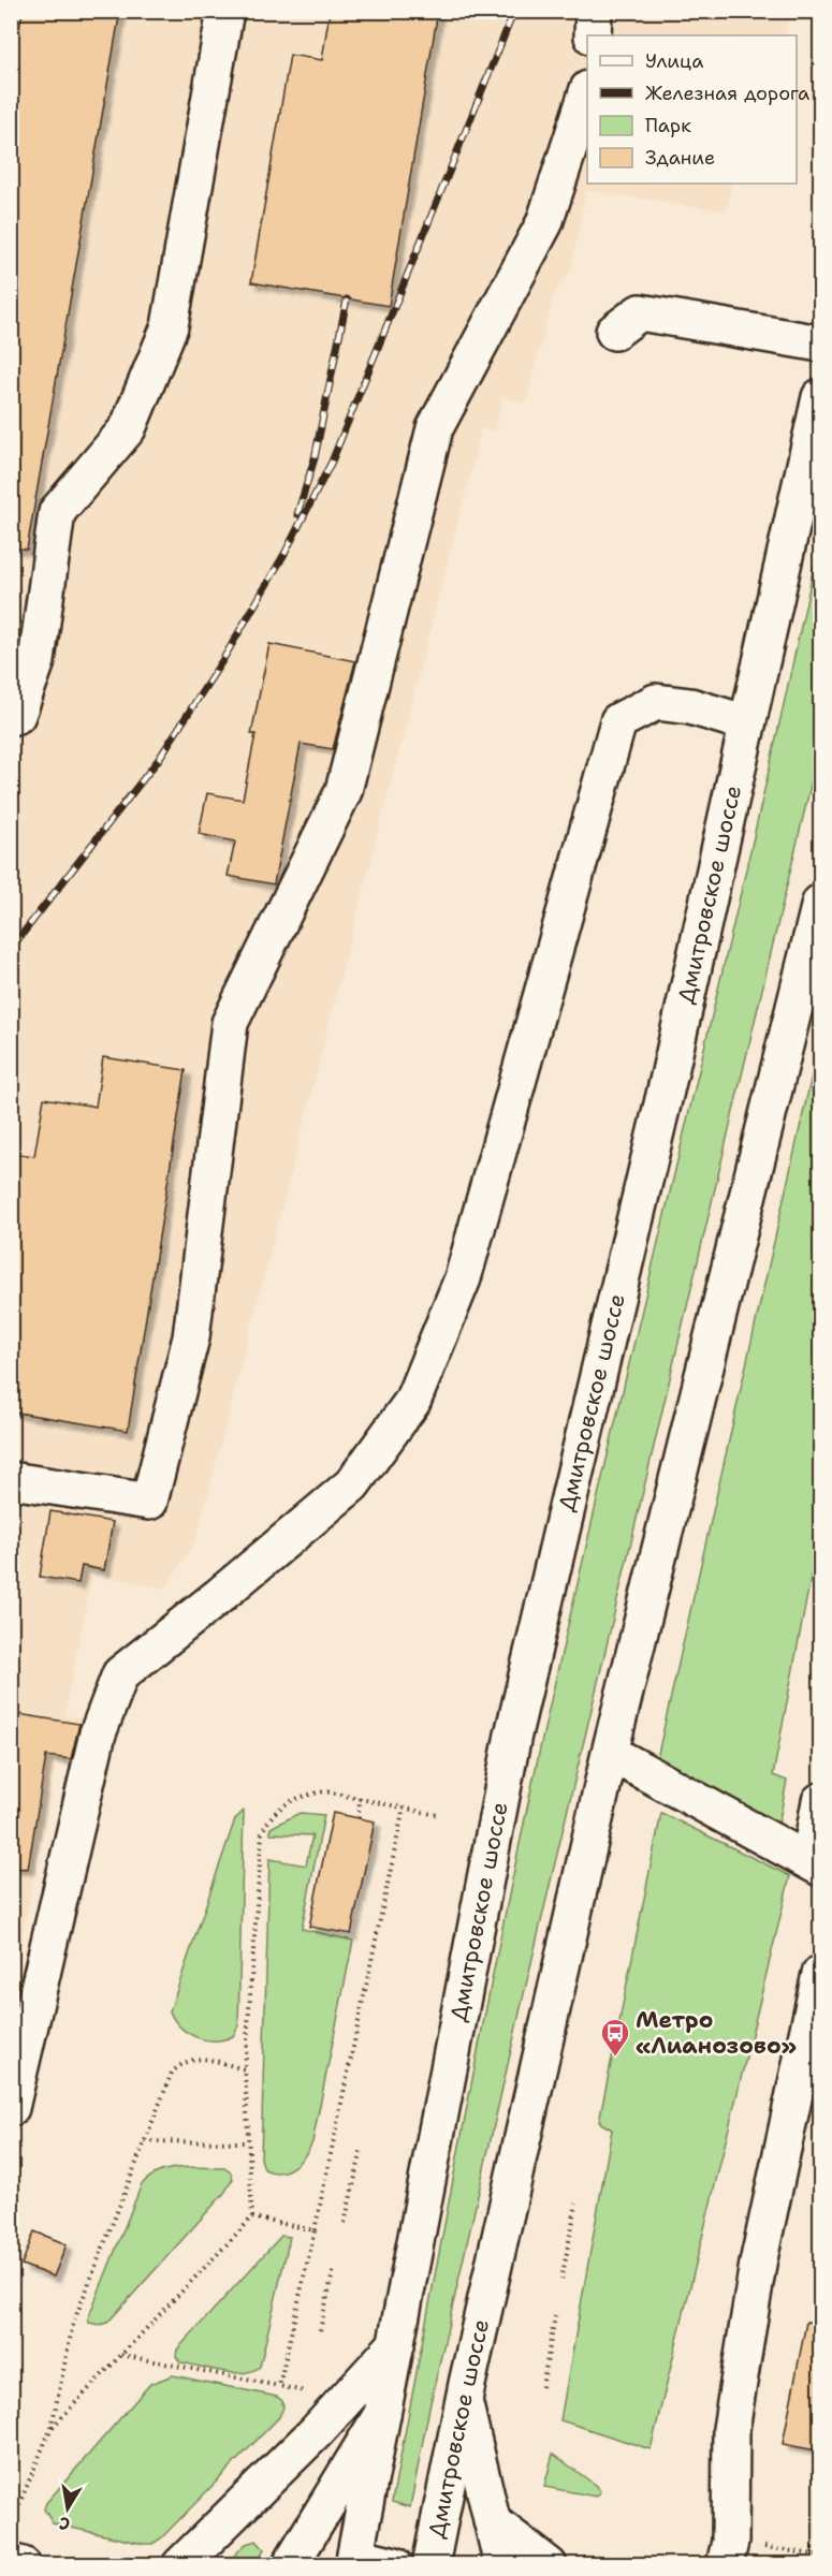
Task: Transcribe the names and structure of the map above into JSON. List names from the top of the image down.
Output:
{
  "streets": {
    "main road": ["Дмитровское шоссе"]
  },
  "places": {
    "bus stop": ["Метро «Лианозово»"]
  },
  "legend": [
    "Улица",
    "Железная дорога",
    "Парк",
    "Здание"
  ],
  "north": "bottom"
}
